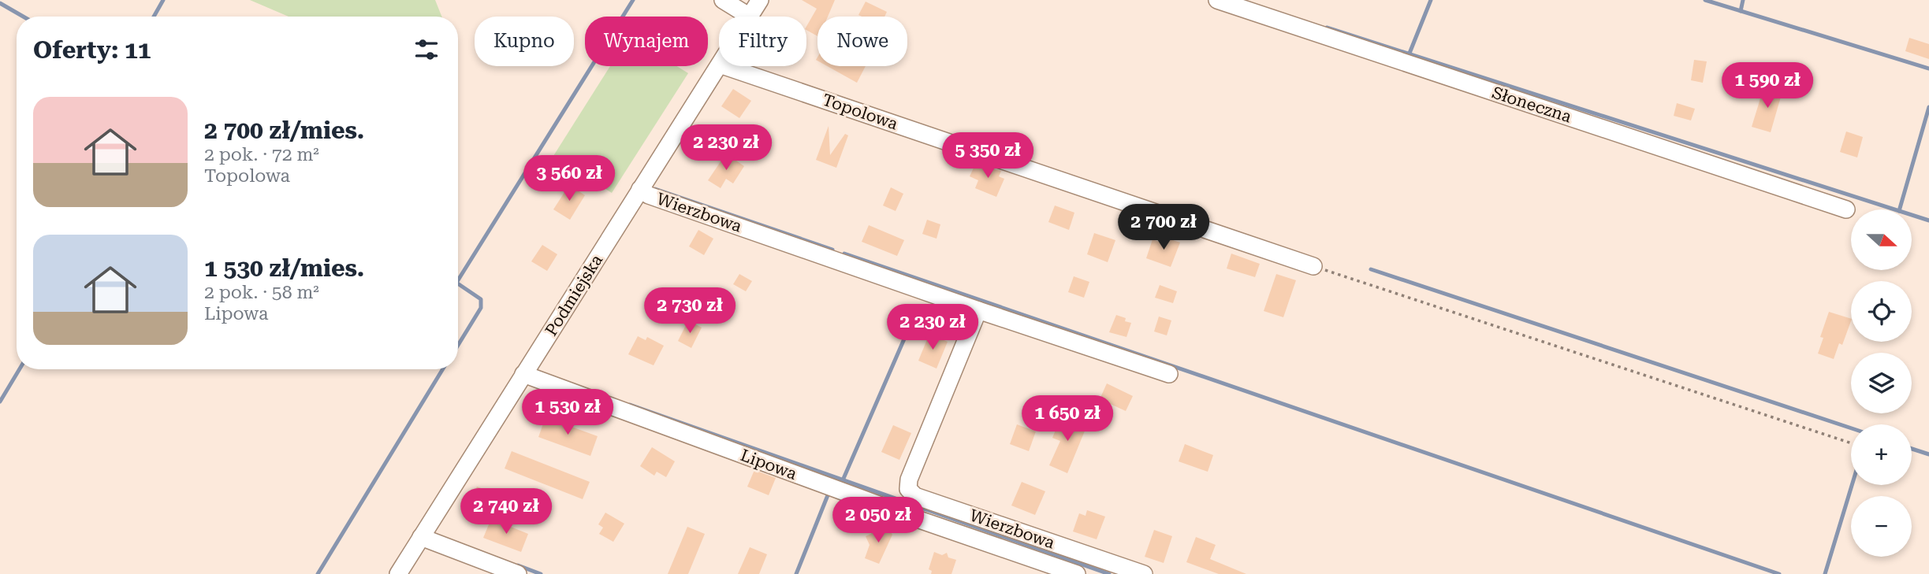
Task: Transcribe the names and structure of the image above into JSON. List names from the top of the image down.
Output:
{
  "streets": {
    "street": [
      "Słoneczna",
      "Topolowa",
      "Wierzbowa",
      "Podmiejska",
      "Lipowa"
    ]
  },
  "crossings": [
    ["Wierzbowa", "Podmiejska"],
    ["Podmiejska", "Lipowa"]
  ],
  "north": "right",
  "page": {
    "chip": [
      "Kupno",
      "Wynajem",
      "Filtry",
      "Nowe"
    ],
    "heading": "Oferty: 11",
    "price": [
      "1 590 zł",
      "2 230 zł",
      "5 350 zł",
      "3 560 zł",
      "2 700 zł",
      "2 730 zł",
      "2 230 zł",
      "1 530 zł",
      "1 650 zł",
      "2 740 zł",
      "2 050 zł"
    ],
    "list": [
      {
        "name": "2 700 zł/mies.",
        "note": "2 pok. · 72 m² · Topolowa"
      },
      {
        "name": "1 530 zł/mies.",
        "note": "2 pok. · 58 m² · Lipowa"
      }
    ],
    "map_buttons": ["+", "−"]
  }
}
